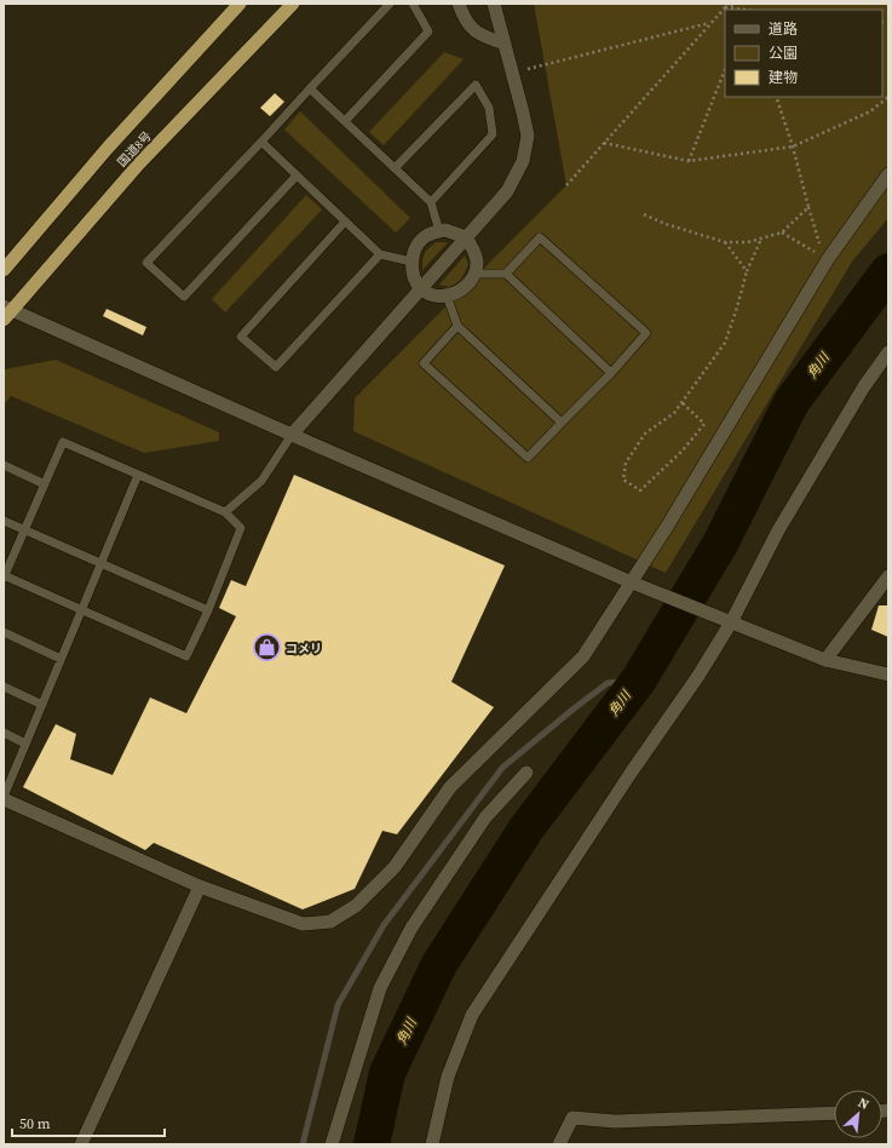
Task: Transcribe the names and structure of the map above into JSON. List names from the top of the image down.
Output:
{
  "streets": {
    "highway": ["国道8号"]
  },
  "water": ["角川"],
  "places": {
    "shop": ["コメリ"]
  },
  "legend": ["道路", "公園", "建物"],
  "scale_bar": "50 m",
  "north": "top right"
}
